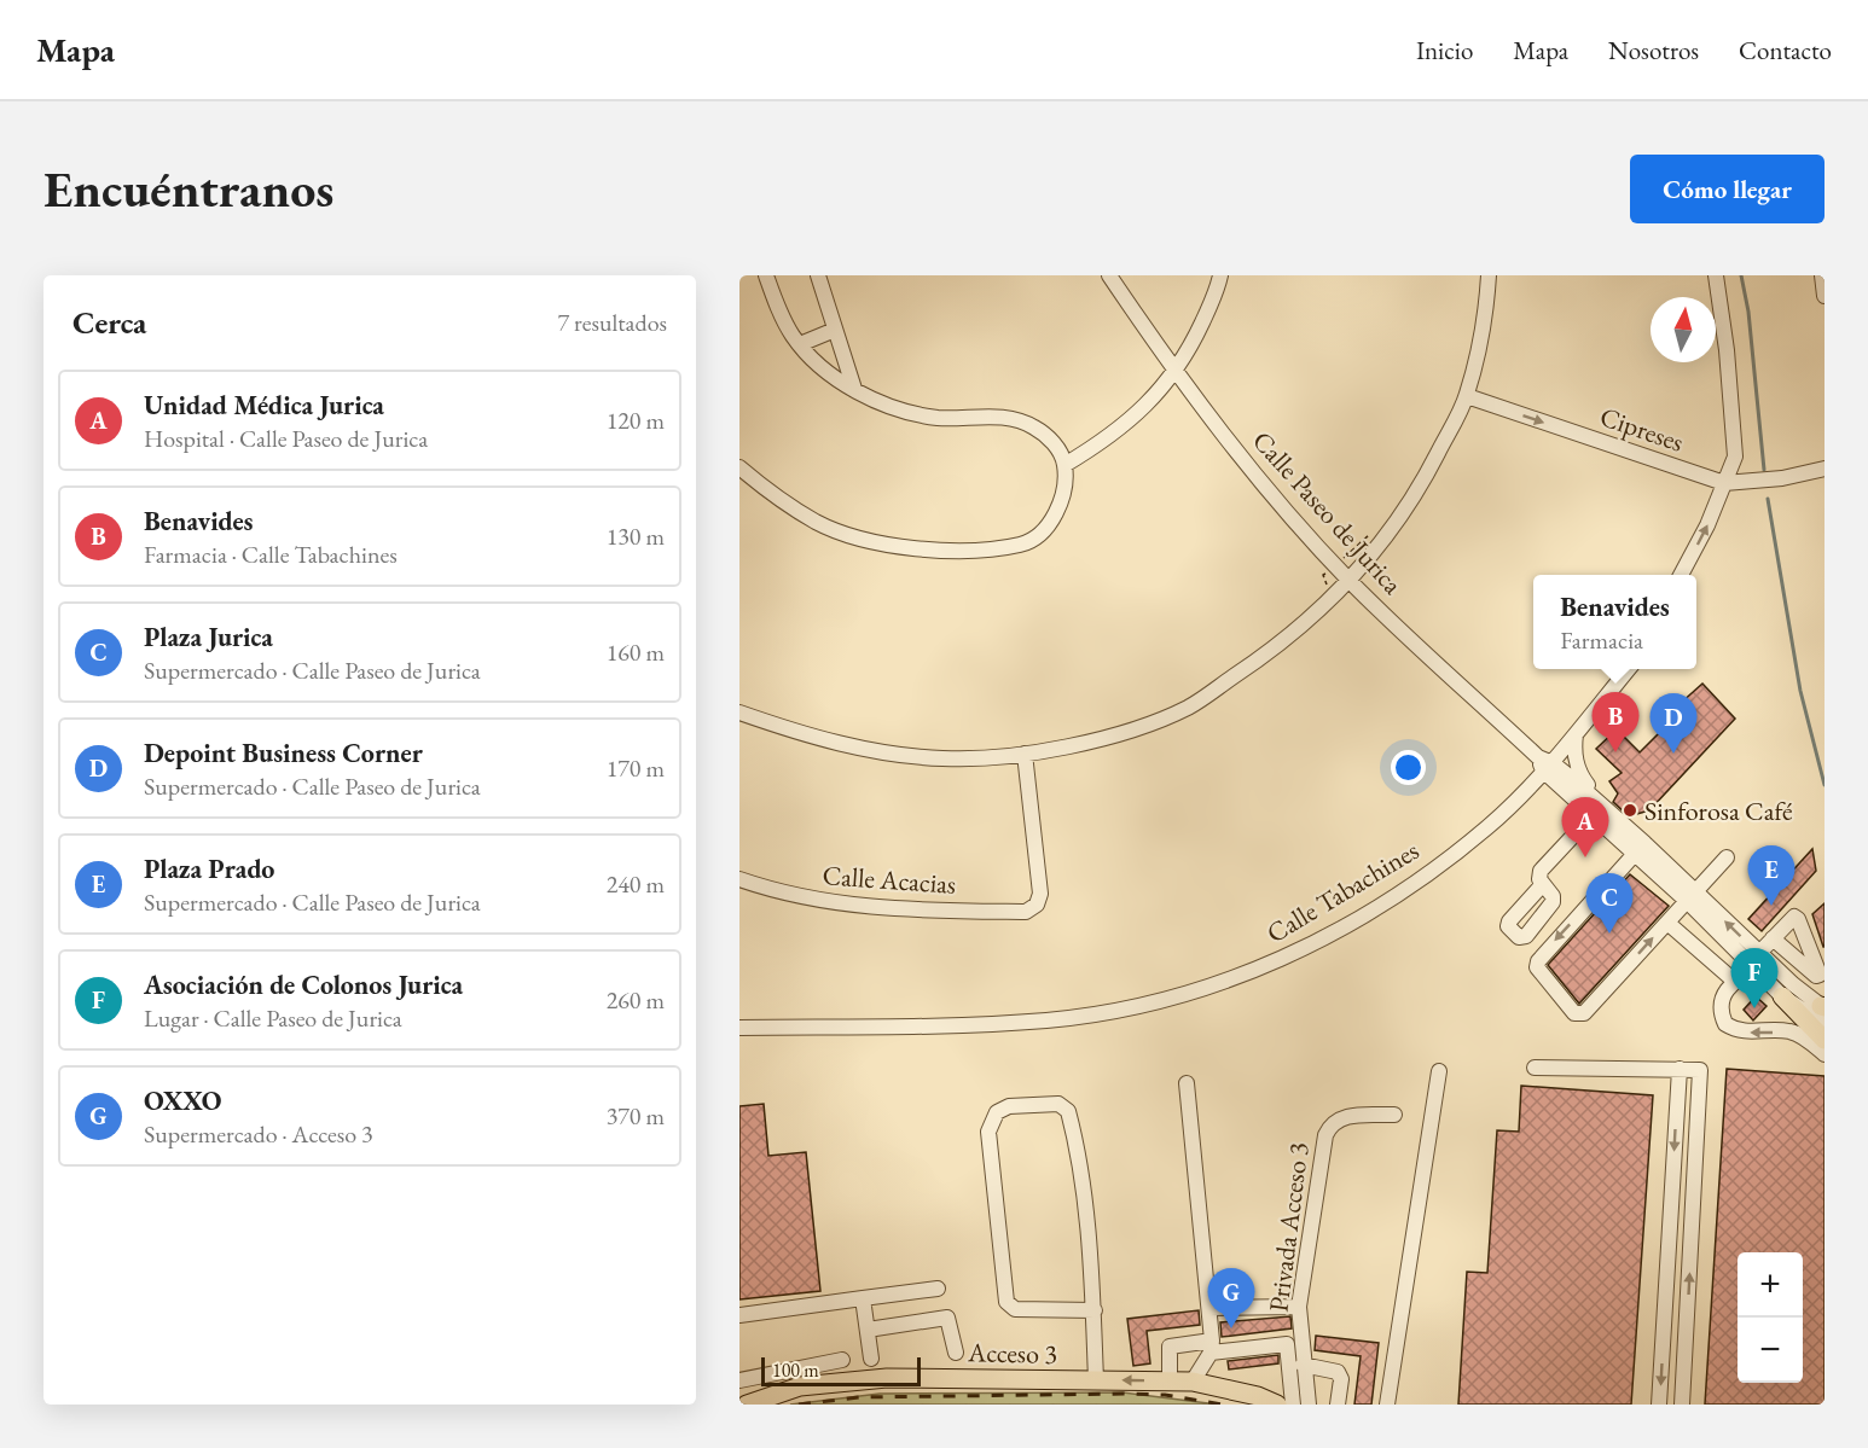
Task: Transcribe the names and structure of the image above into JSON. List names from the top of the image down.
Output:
{
  "streets": {
    "main road": ["Acceso 3"],
    "street": [
      "Cipreses",
      "Calle Paseo de Jurica",
      "Calle Acacias",
      "Calle Tabachines",
      "Privada Acceso 3"
    ]
  },
  "crossings": [
    ["Calle Paseo de Jurica", "Calle Tabachines"]
  ],
  "one_way": ["Cipreses"],
  "places": ["Sinforosa Café"],
  "scale_bar": "100 m",
  "north": "top",
  "page": {
    "header": "Mapa",
    "nav": [
      "Inicio",
      "Mapa",
      "Nosotros",
      "Contacto"
    ],
    "buttons": "Cómo llegar",
    "title": "Encuéntranos",
    "heading": ["Cerca", "7 resultados"],
    "list": [
      {
        "mark": "A",
        "name": "Unidad Médica Jurica",
        "note": "Hospital · Calle Paseo de Jurica",
        "value": "120 m"
      },
      {
        "mark": "B",
        "name": "Benavides",
        "note": "Farmacia · Calle Tabachines",
        "value": "130 m"
      },
      {
        "mark": "C",
        "name": "Plaza Jurica",
        "note": "Supermercado · Calle Paseo de Jurica",
        "value": "160 m"
      },
      {
        "mark": "D",
        "name": "Depoint Business Corner",
        "note": "Supermercado · Calle Paseo de Jurica",
        "value": "170 m"
      },
      {
        "mark": "E",
        "name": "Plaza Prado",
        "note": "Supermercado · Calle Paseo de Jurica",
        "value": "240 m"
      },
      {
        "mark": "F",
        "name": "Asociación de Colonos Jurica",
        "note": "Lugar · Calle Paseo de Jurica",
        "value": "260 m"
      },
      {
        "mark": "G",
        "name": "OXXO",
        "note": "Supermercado · Acceso 3",
        "value": "370 m"
      }
    ],
    "popup": ["Benavides", "Farmacia"],
    "pins": [
      "B",
      "D",
      "A",
      "E",
      "C",
      "F",
      "G"
    ],
    "map_buttons": ["+", "−"],
    "scale": "100 m"
  }
}
